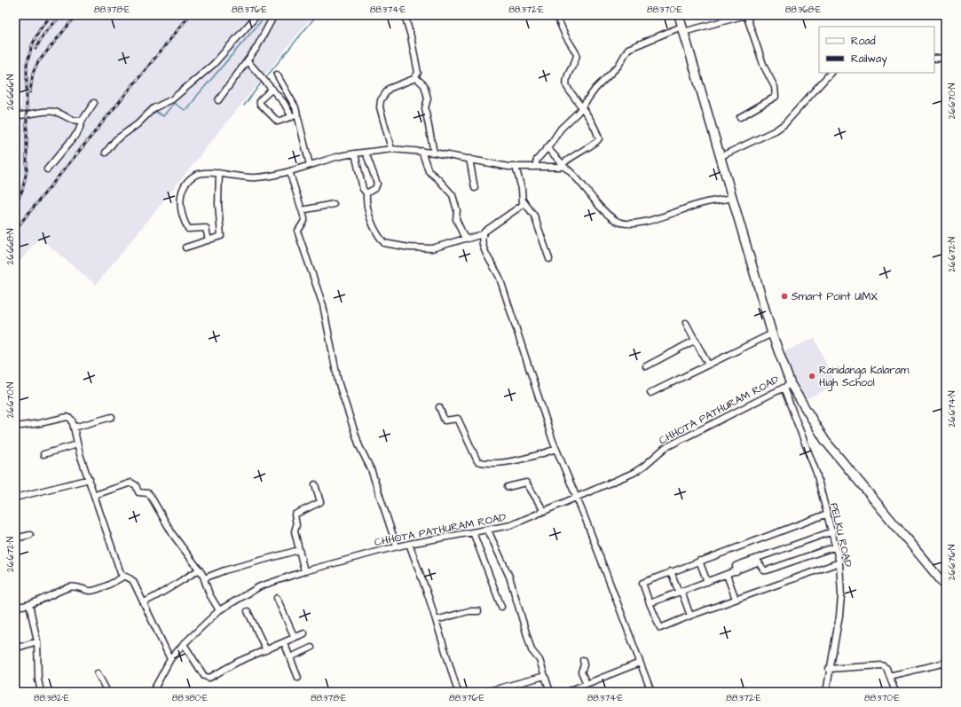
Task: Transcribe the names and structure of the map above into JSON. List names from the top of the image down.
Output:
{
  "streets": {
    "street": ["CHHOTA PATHURAM ROAD", "PELKU ROAD"]
  },
  "crossings": [
    ["CHHOTA PATHURAM ROAD", "PELKU ROAD"]
  ],
  "places": ["Smart Point U1MX", "Ranidanga Kalaram High School"],
  "legend": ["Road", "Railway"],
  "coordinates": [
    "88.378°E",
    "88.376°E",
    "88.374°E",
    "88.372°E",
    "88.370°E",
    "88.368°E",
    "26.666°N",
    "26.670°N",
    "26.668°N",
    "26.672°N",
    "26.674°N",
    "26.676°N",
    "88.382°E",
    "88.380°E"
  ]
}
